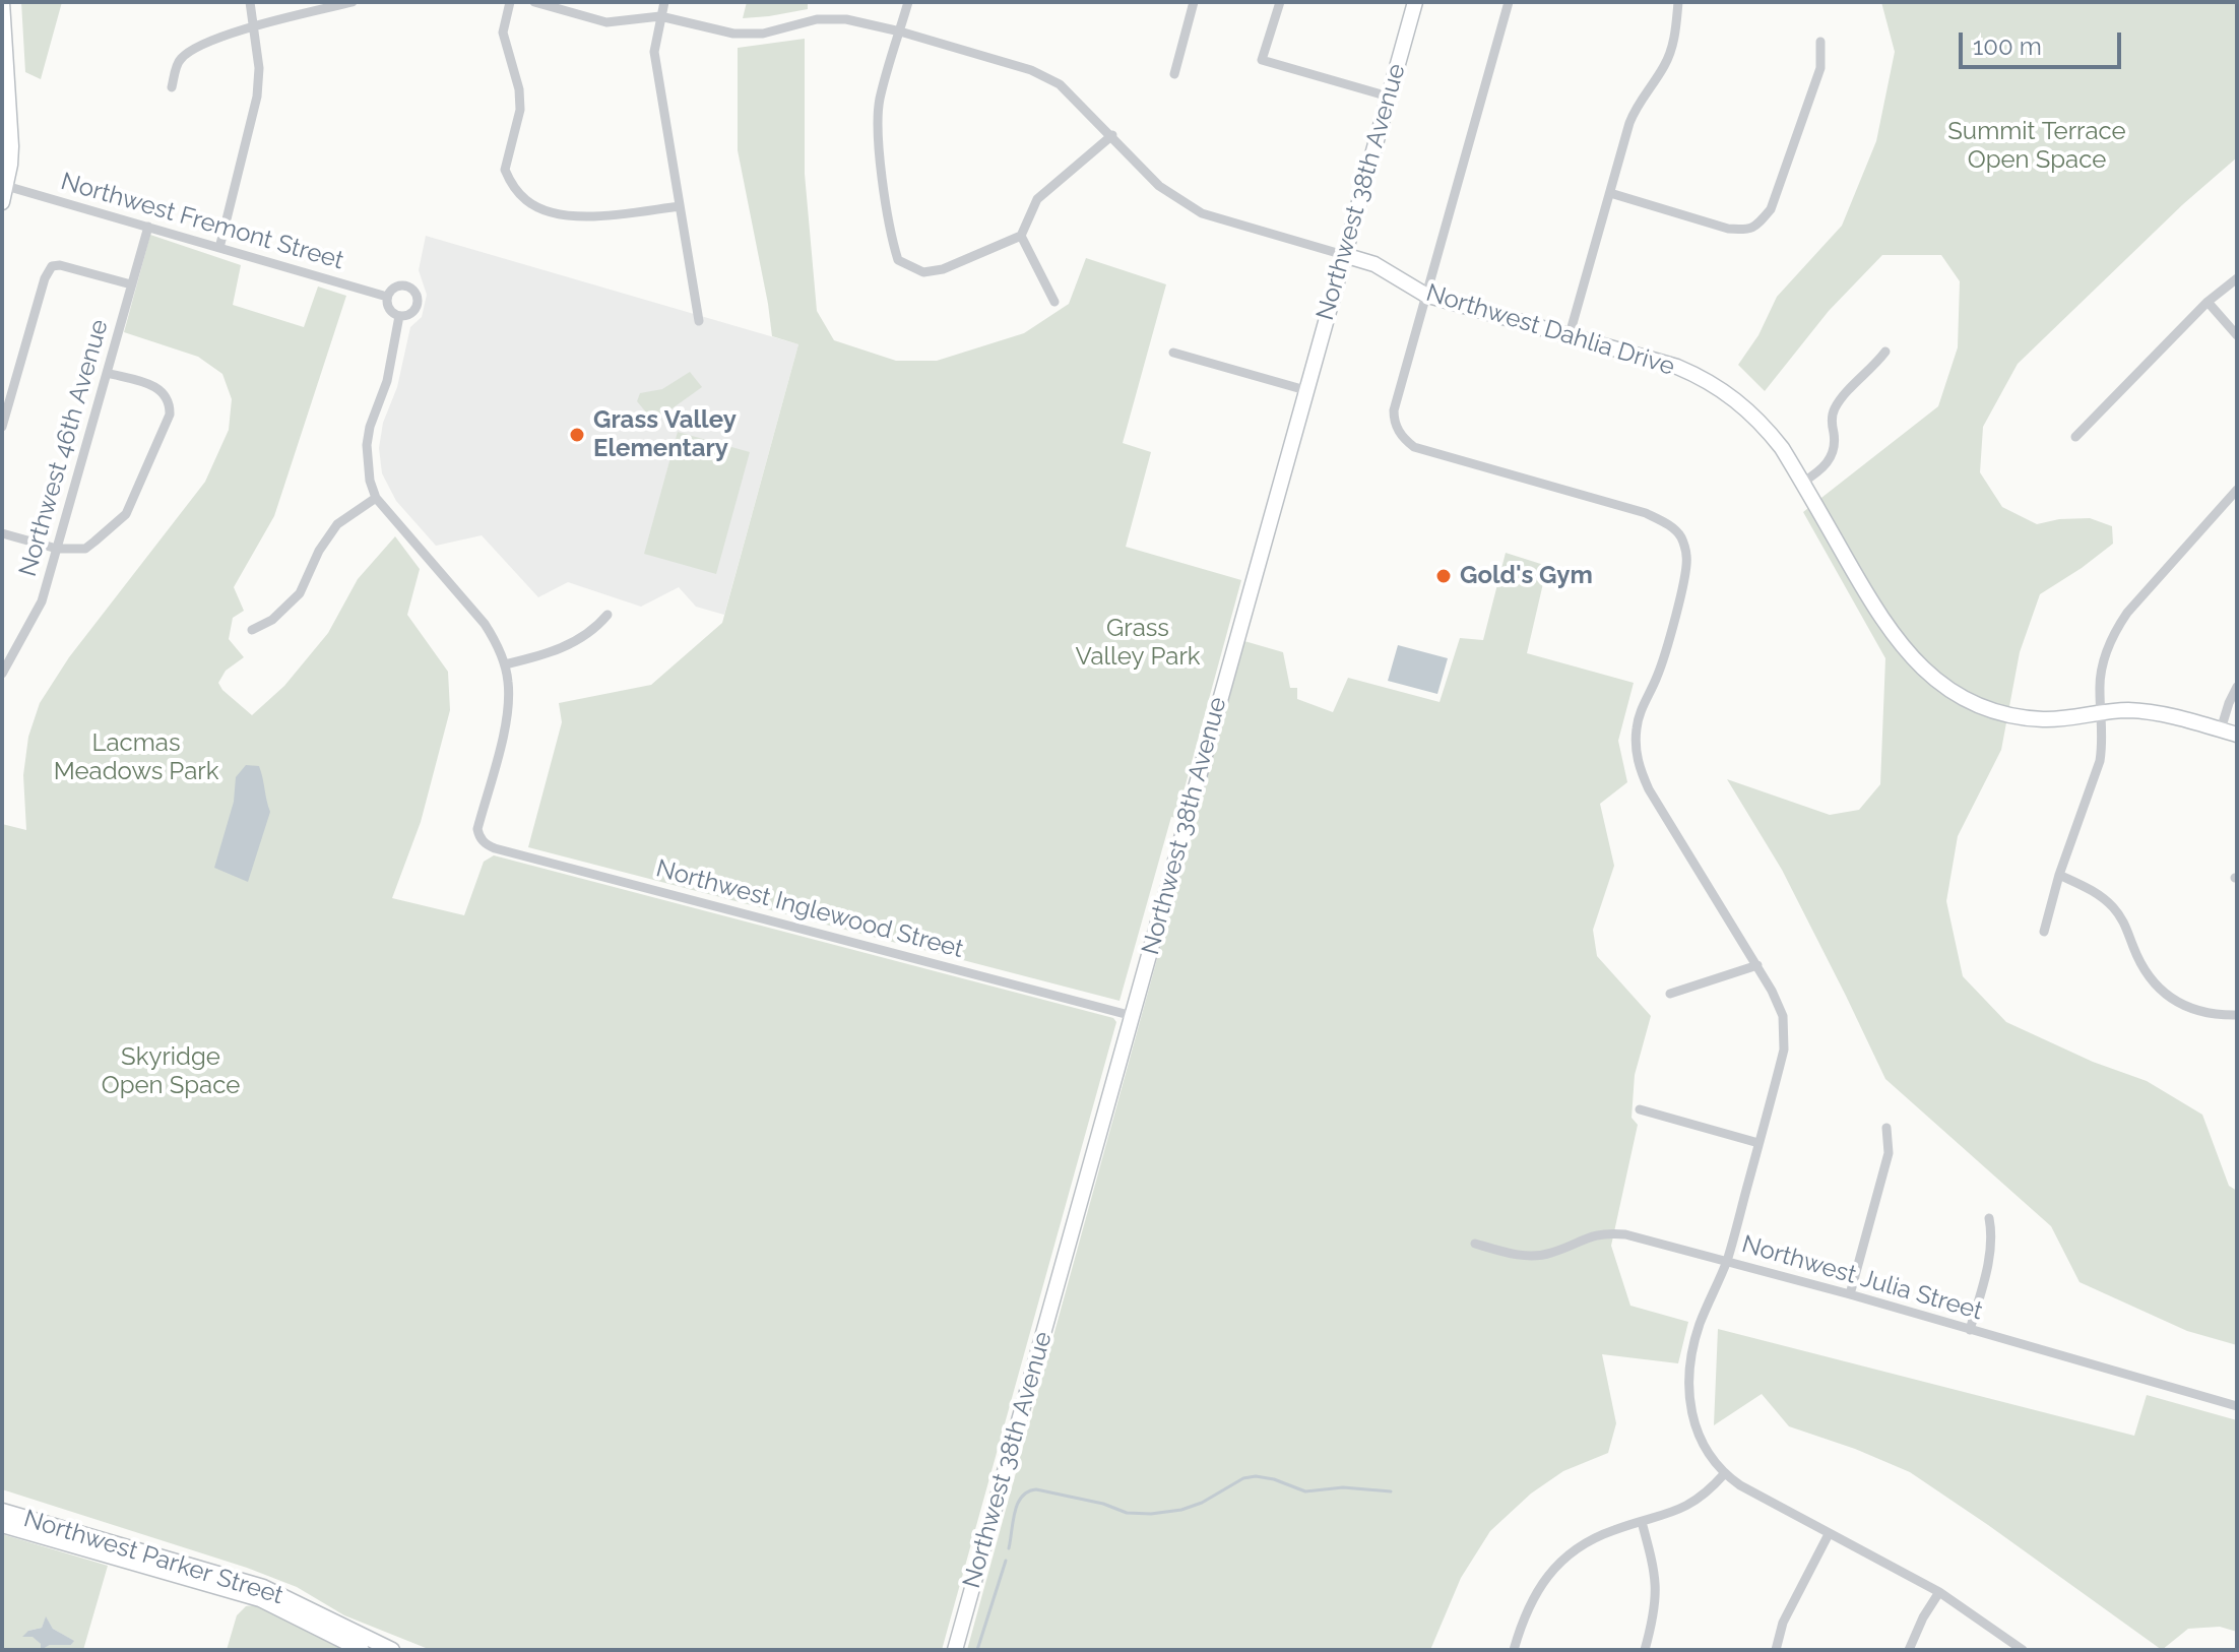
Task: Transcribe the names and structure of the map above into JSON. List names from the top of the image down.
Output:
{
  "streets": {
    "street": [
      "Northwest 38th Avenue",
      "Northwest Fremont Street",
      "Northwest Dahlia Drive",
      "Northwest 46th Avenue",
      "Northwest Inglewood Street",
      "Northwest Julia Street",
      "Northwest Parker Street"
    ]
  },
  "crossings": [
    ["Northwest 38th Avenue", "Northwest Dahlia Drive"],
    ["Northwest 38th Avenue", "Northwest Inglewood Street"],
    ["Northwest Fremont Street", "Northwest 46th Avenue"]
  ],
  "parks": [
    "Summit Terrace Open Space",
    "Grass Valley Park",
    "Lacmas Meadows Park",
    "Skyridge Open Space"
  ],
  "places": ["Grass Valley Elementary", "Gold's Gym"],
  "scale_bar": "100 m"
}
